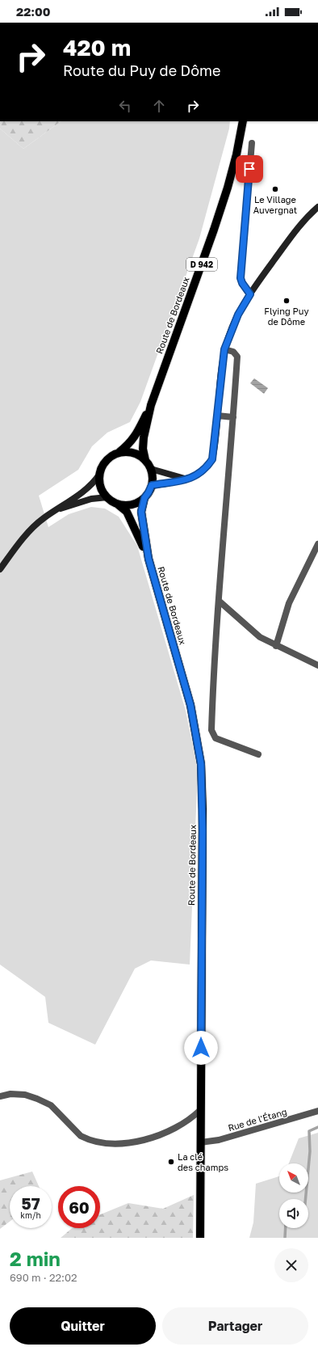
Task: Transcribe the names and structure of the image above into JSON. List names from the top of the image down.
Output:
{
  "streets": {
    "main road": ["D 942", "Route de Bordeaux"],
    "street": ["Rue de l'Étang"]
  },
  "crossings": [
    ["Route de Bordeaux", "Rue de l'Étang"]
  ],
  "places": ["Le Village Auvergnat", "Flying Puy de Dôme", "La clé des champs"],
  "north": "top left",
  "page": {
    "status": "22:00",
    "turn": ["420 m", "Route du Puy de Dôme"],
    "speed": "57 km/h",
    "limit": "60",
    "heading": ["2 min", "690 m · 22:02"],
    "buttons": ["Quitter", "Partager"]
  }
}
